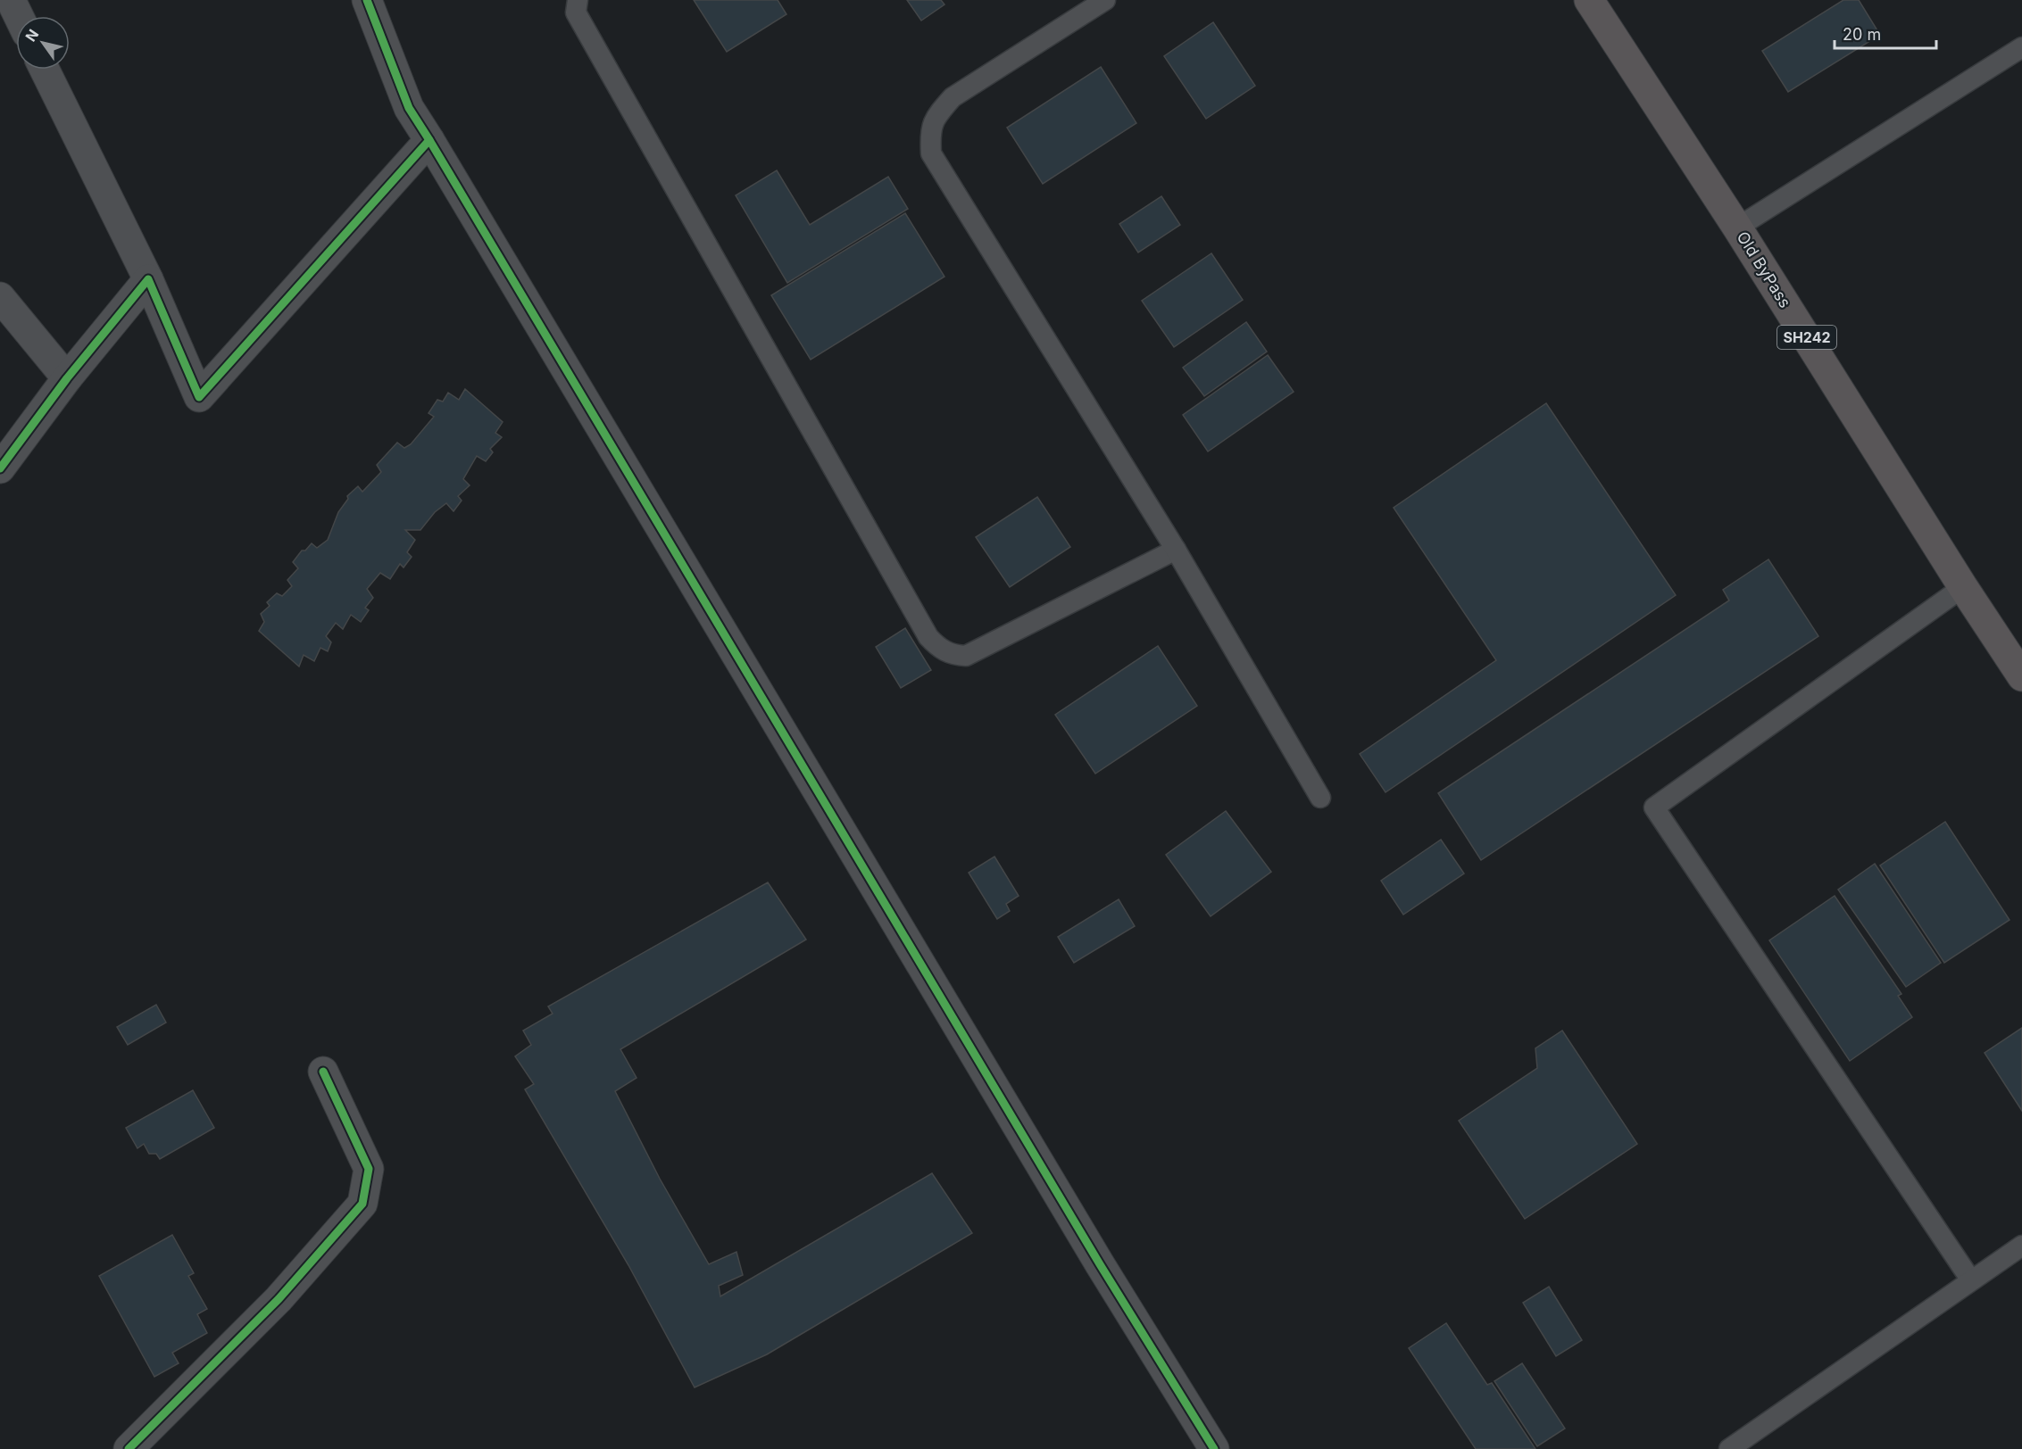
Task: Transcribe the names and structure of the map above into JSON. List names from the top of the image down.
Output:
{
  "streets": {
    "main road": ["Old ByPass", "SH242"]
  },
  "scale_bar": "20 m",
  "north": "top left"
}
